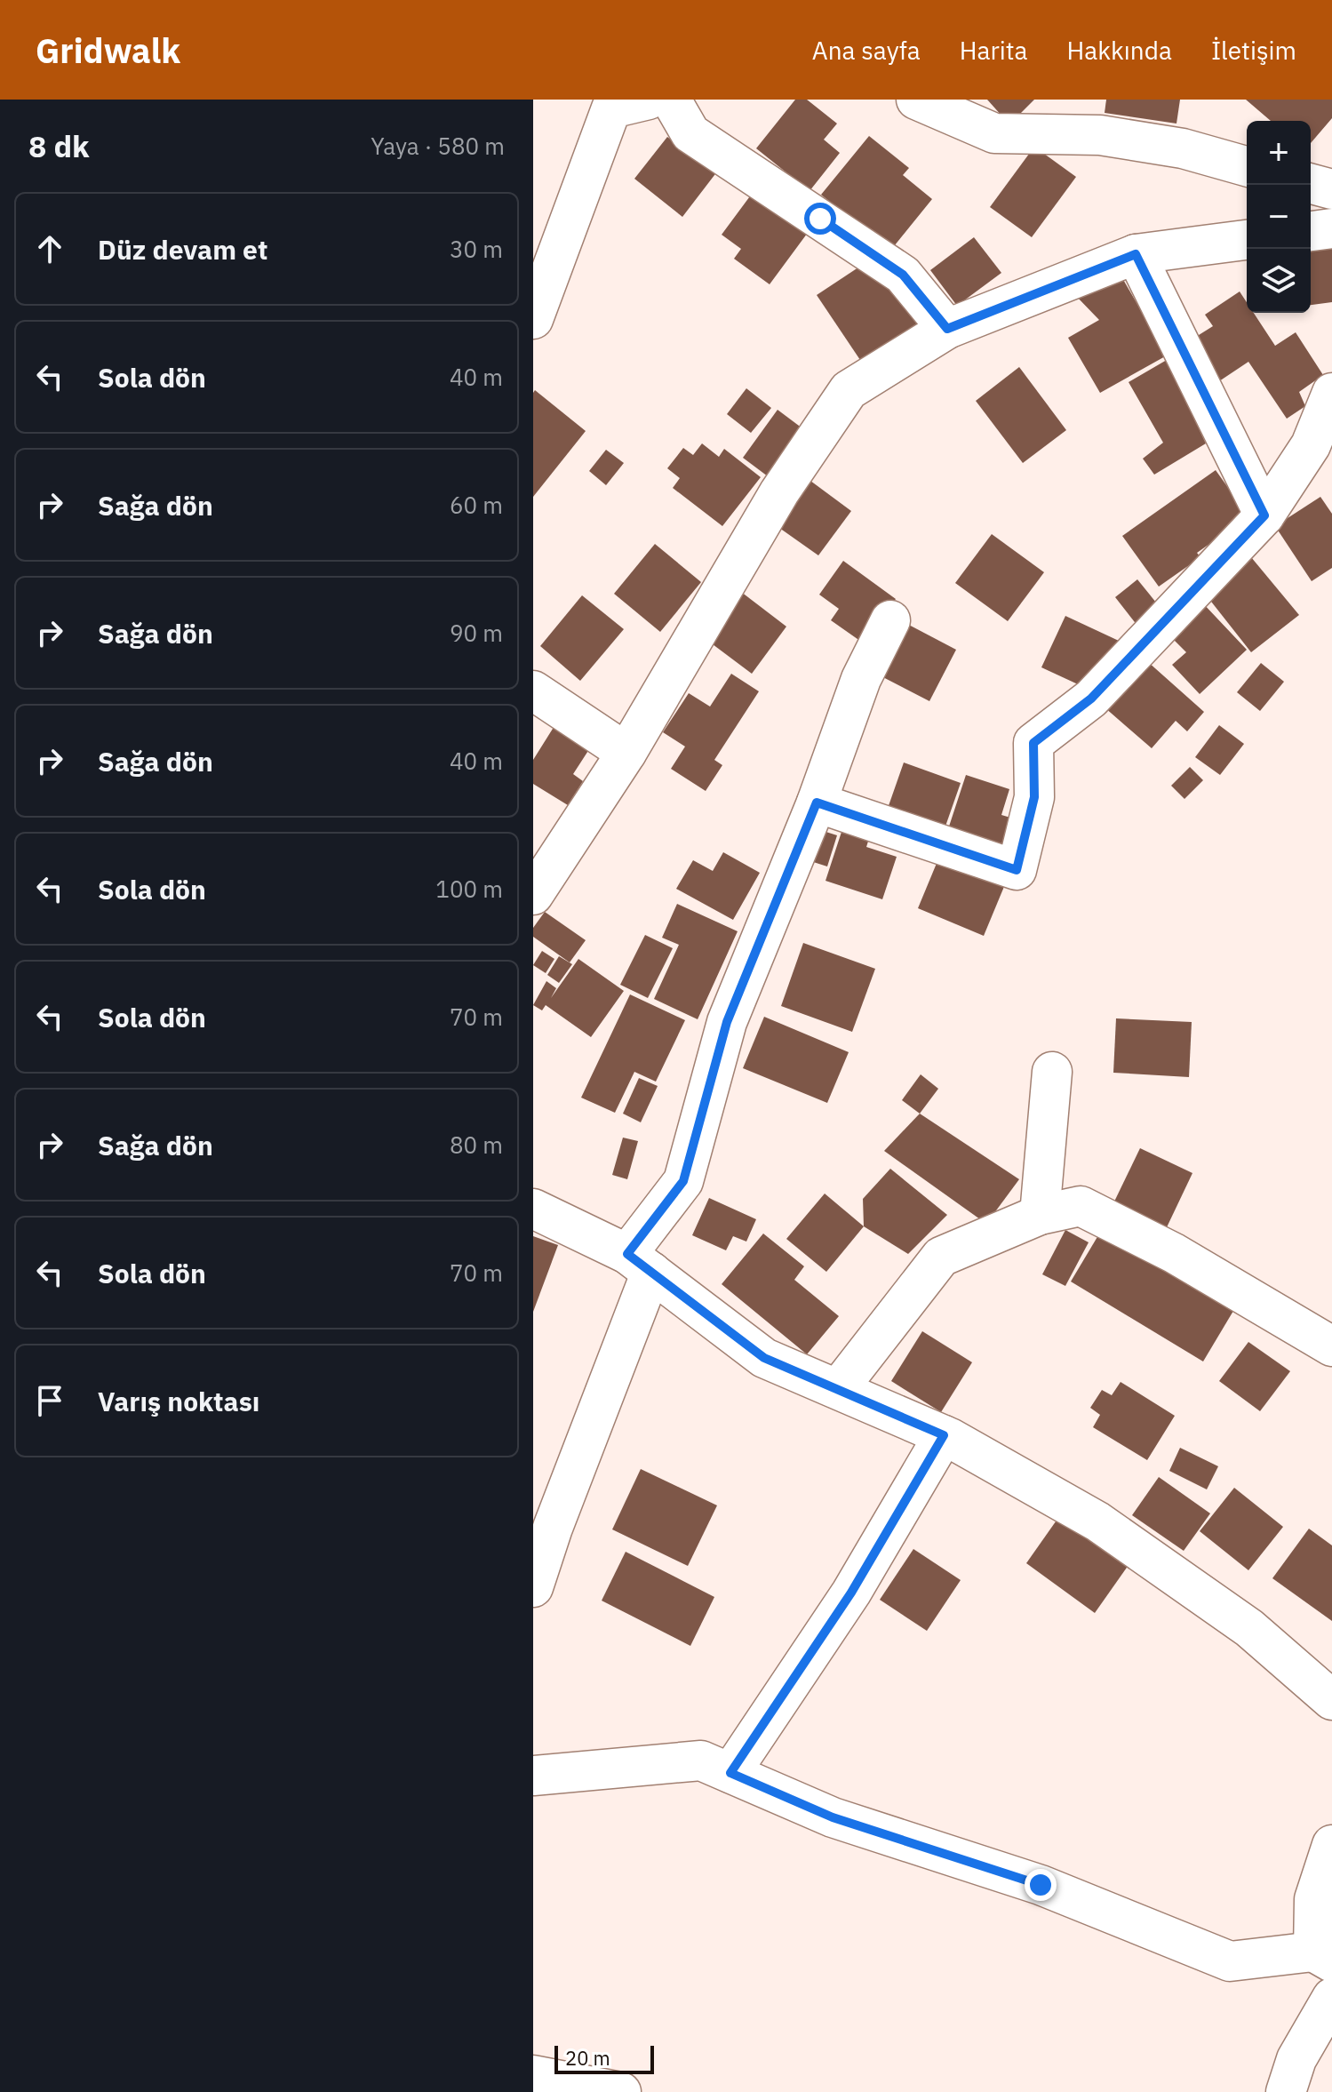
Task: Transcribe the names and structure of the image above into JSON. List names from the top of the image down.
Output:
{
  "scale_bar": "20 m",
  "page": {
    "header": "Gridwalk",
    "nav": [
      "Ana sayfa",
      "Harita",
      "Hakkında",
      "İletişim"
    ],
    "heading": ["8 dk", "Yaya · 580 m"],
    "map_buttons": ["+", "−"],
    "list": [
      ["Düz devam et", "30 m"],
      ["Sola dön", "40 m"],
      ["Sağa dön", "60 m"],
      ["Sağa dön", "90 m"],
      ["Sağa dön", "40 m"],
      ["Sola dön", "100 m"],
      ["Sola dön", "70 m"],
      ["Sağa dön", "80 m"],
      ["Sola dön", "70 m"],
      "Varış noktası"
    ],
    "scale": "20 m"
  }
}
